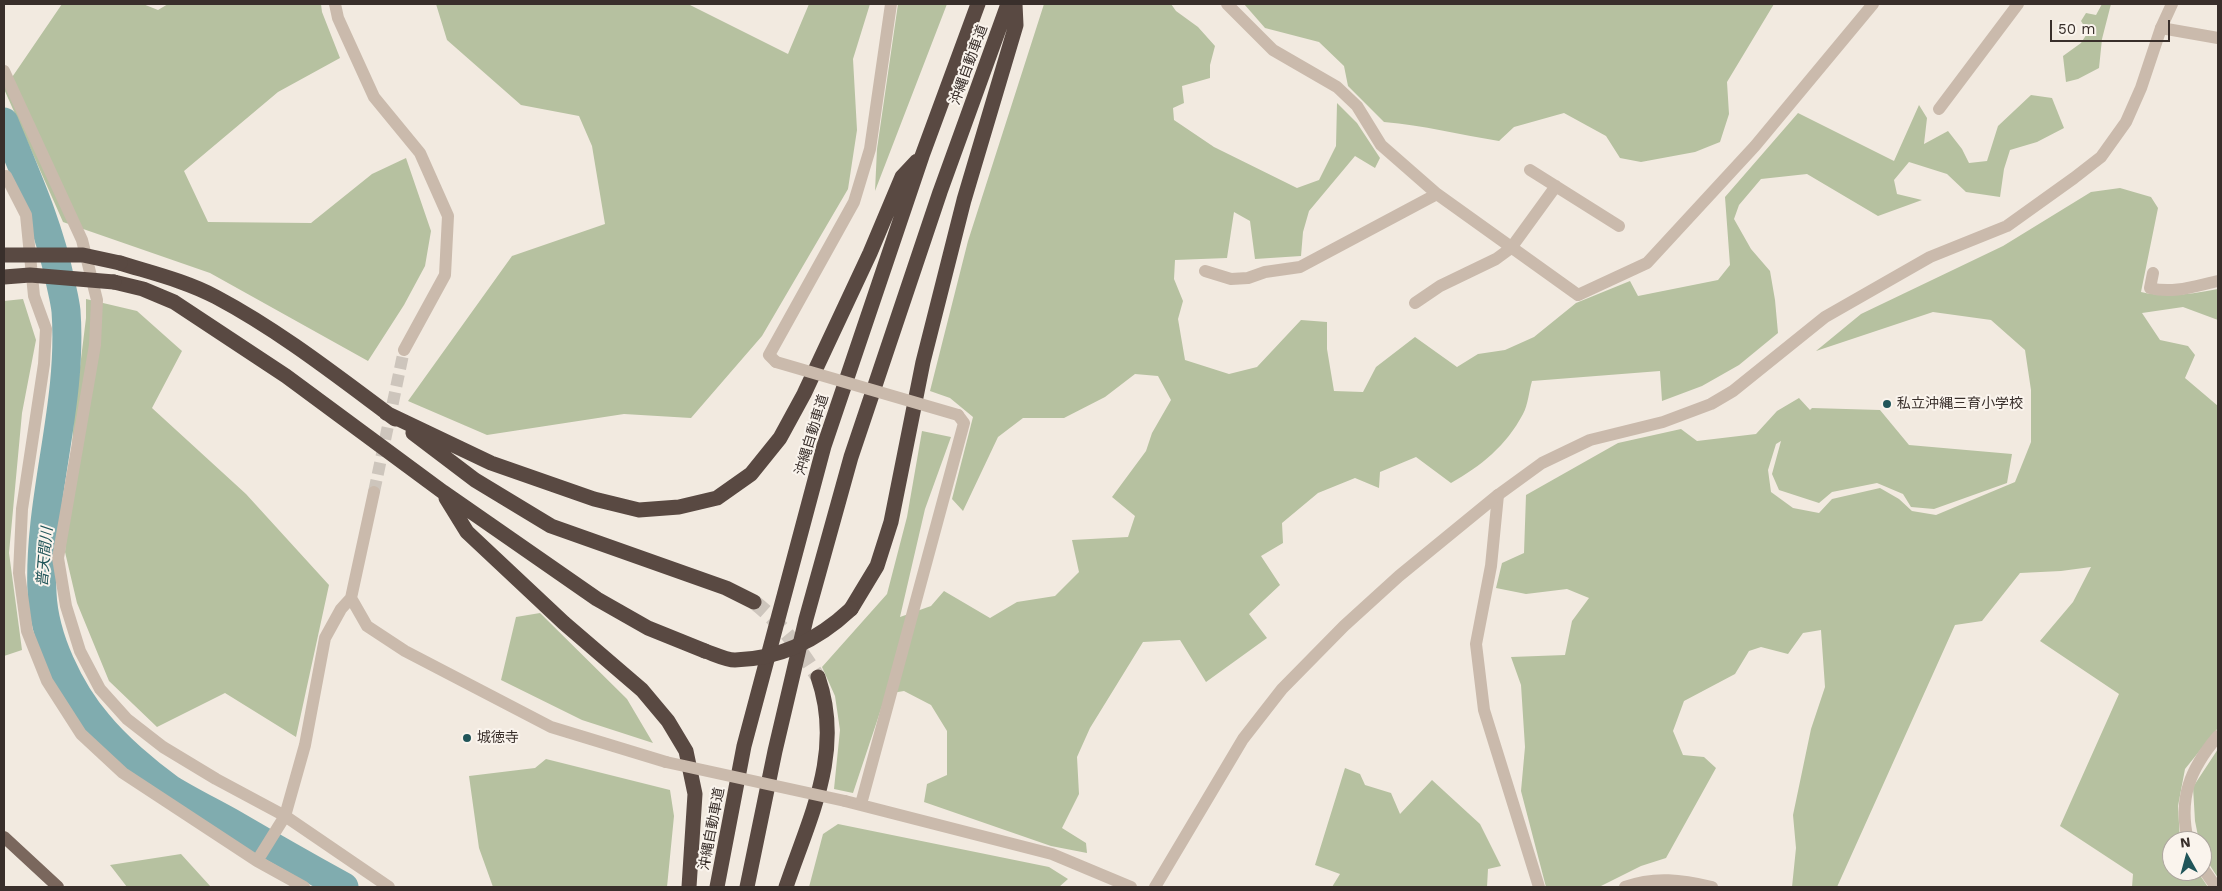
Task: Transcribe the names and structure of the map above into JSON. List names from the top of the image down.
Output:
{
  "streets": {
    "highway": ["沖縄自動車道"]
  },
  "water": ["普天間川"],
  "places": ["私立沖縄三育小学校", "城徳寺"],
  "scale_bar": "50 m",
  "north": "top"
}
